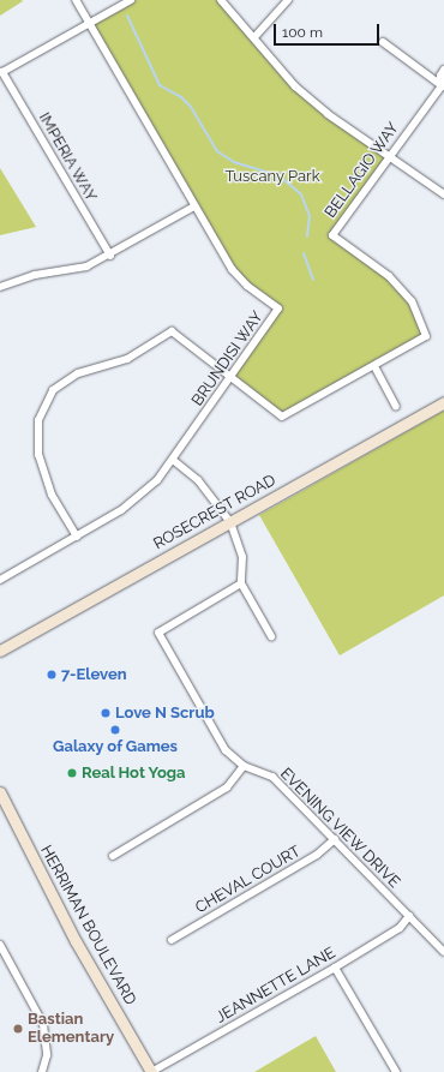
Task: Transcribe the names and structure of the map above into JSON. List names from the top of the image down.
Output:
{
  "streets": {
    "main road": ["ROSECREST ROAD", "HERRIMAN BOULEVARD"],
    "street": [
      "IMPERIA WAY",
      "BELLAGIO WAY",
      "BRUNDISI WAY",
      "EVENING VIEW DRIVE",
      "CHEVAL COURT",
      "JEANNETTE LANE"
    ]
  },
  "crossings": [
    ["IMPERIA WAY", "BRUNDISI WAY"],
    ["BELLAGIO WAY", "BRUNDISI WAY"],
    ["EVENING VIEW DRIVE", "CHEVAL COURT"],
    ["EVENING VIEW DRIVE", "JEANNETTE LANE"],
    ["HERRIMAN BOULEVARD", "JEANNETTE LANE"]
  ],
  "parks": ["Tuscany Park"],
  "places": [
    "7-Eleven",
    "Love N Scrub",
    "Galaxy of Games",
    "Real Hot Yoga",
    "Bastian Elementary"
  ],
  "scale_bar": "100 m"
}
